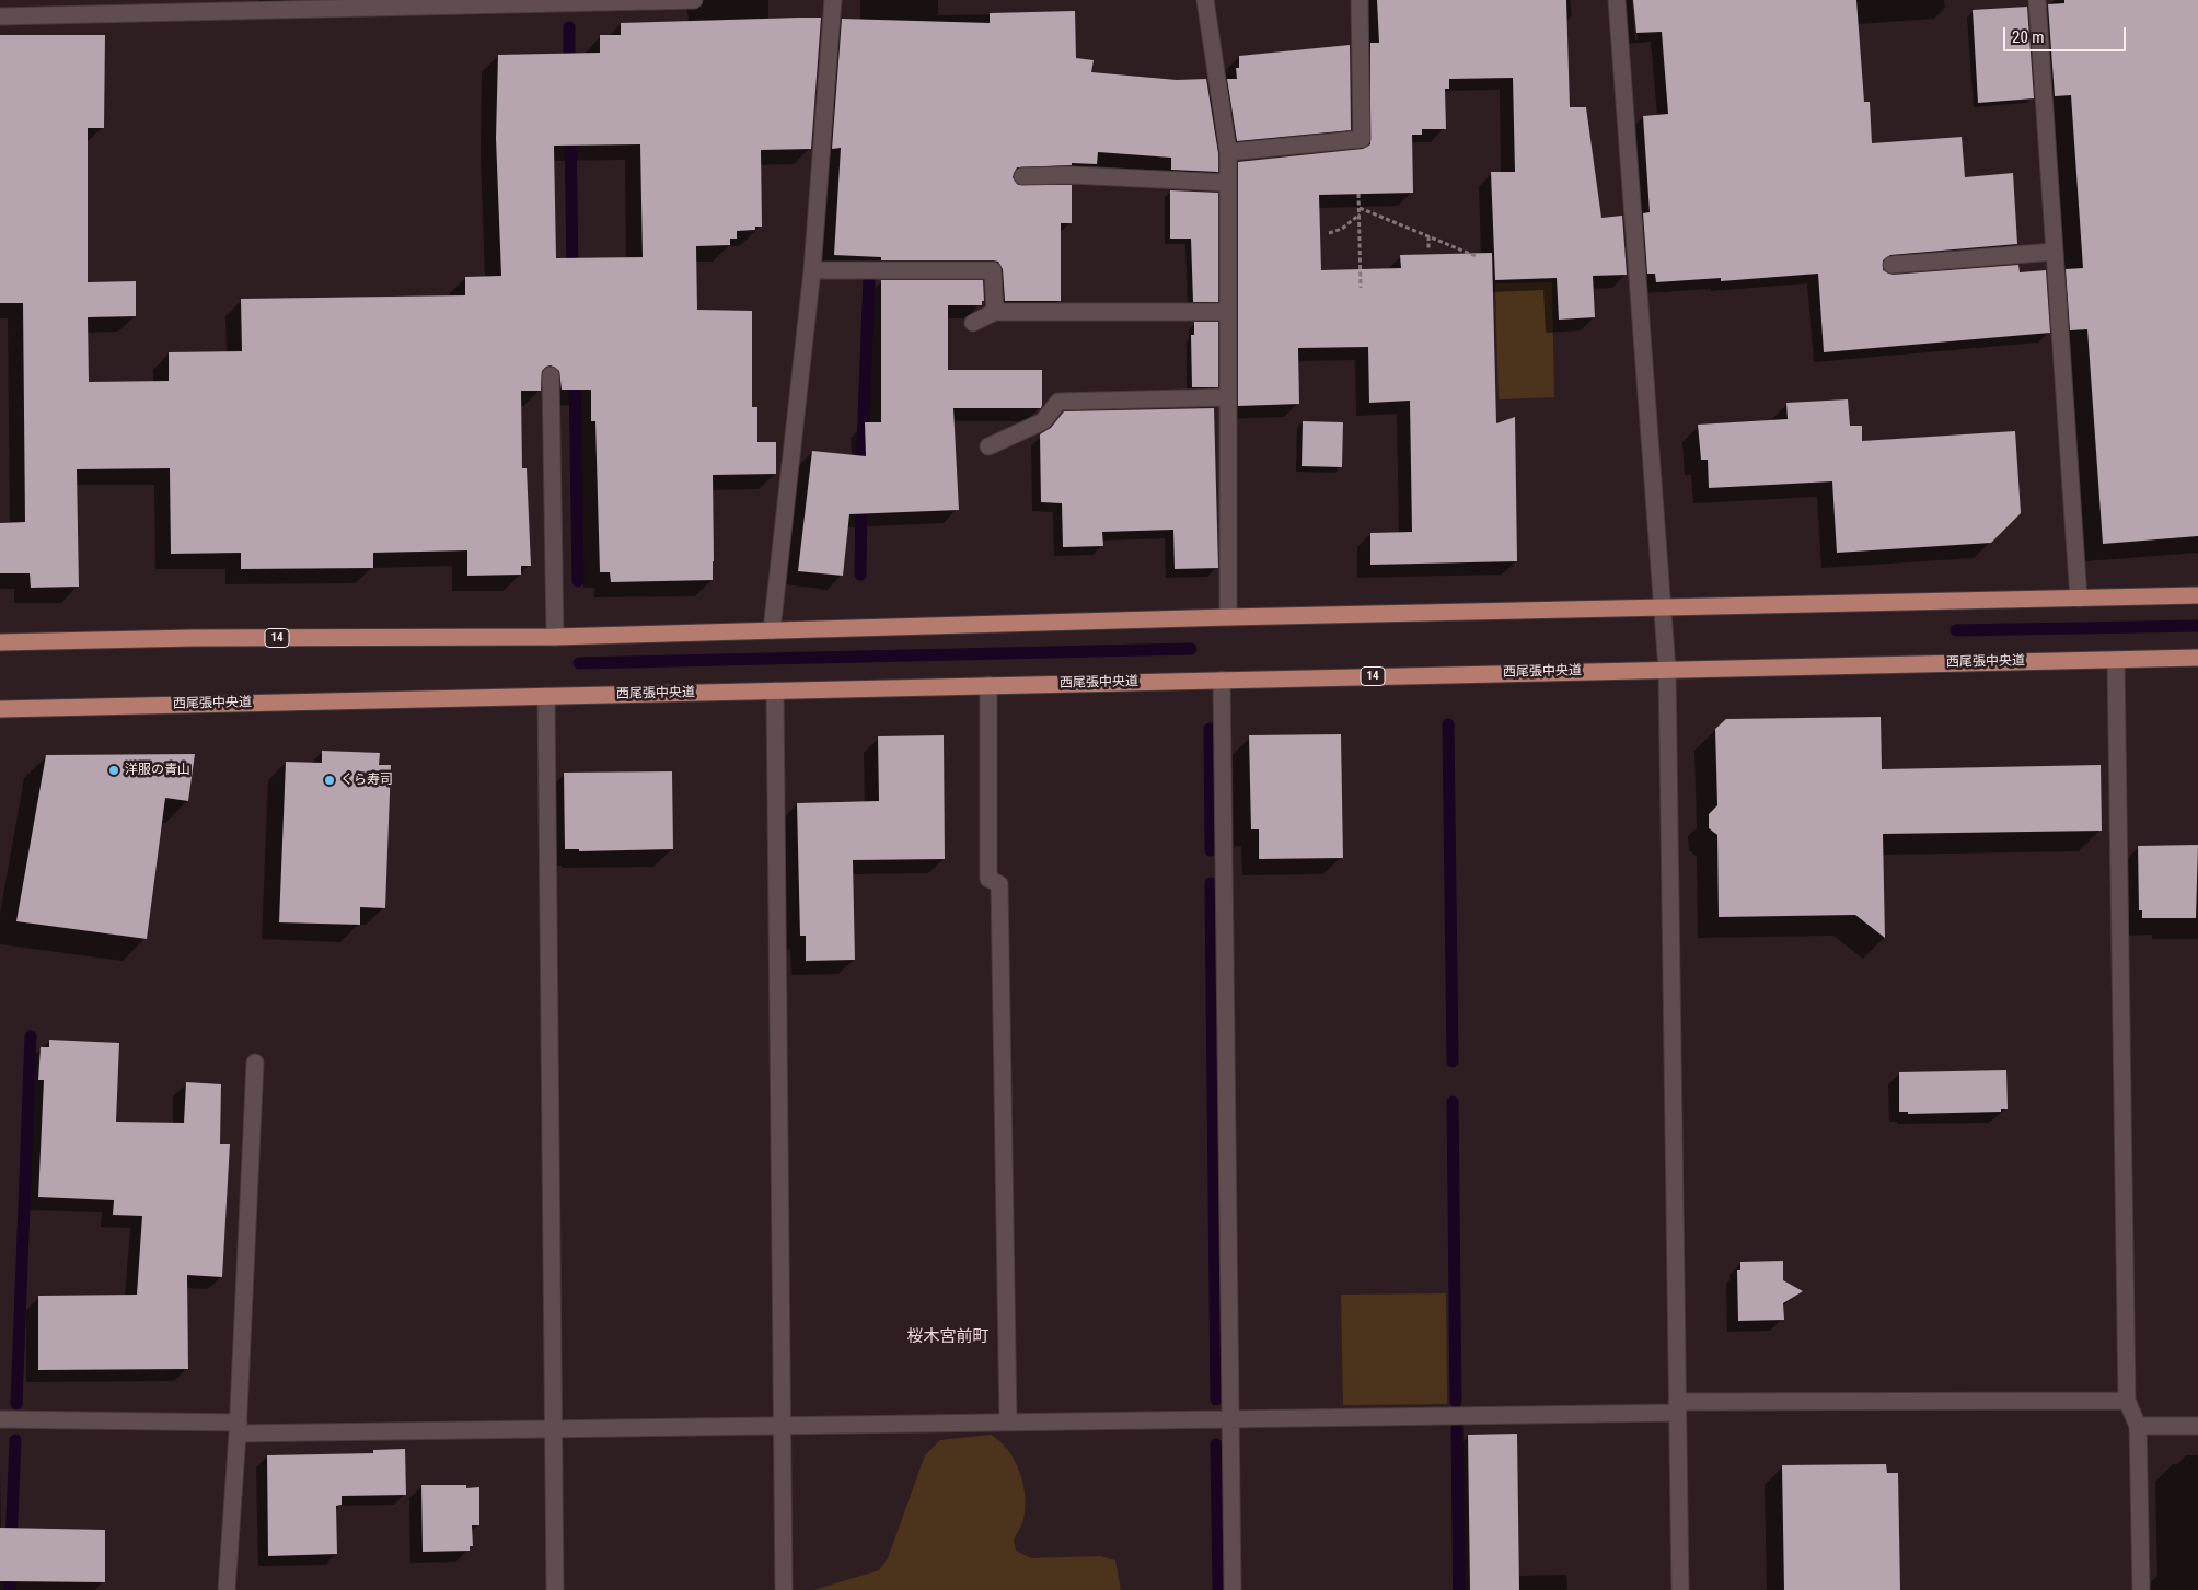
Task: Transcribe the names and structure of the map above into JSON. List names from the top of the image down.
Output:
{
  "streets": {
    "main road": ["14", "西尾張中央道"]
  },
  "districts": ["桜木宮前町"],
  "places": ["洋服の青山", "くら寿司"],
  "scale_bar": "20 m"
}
